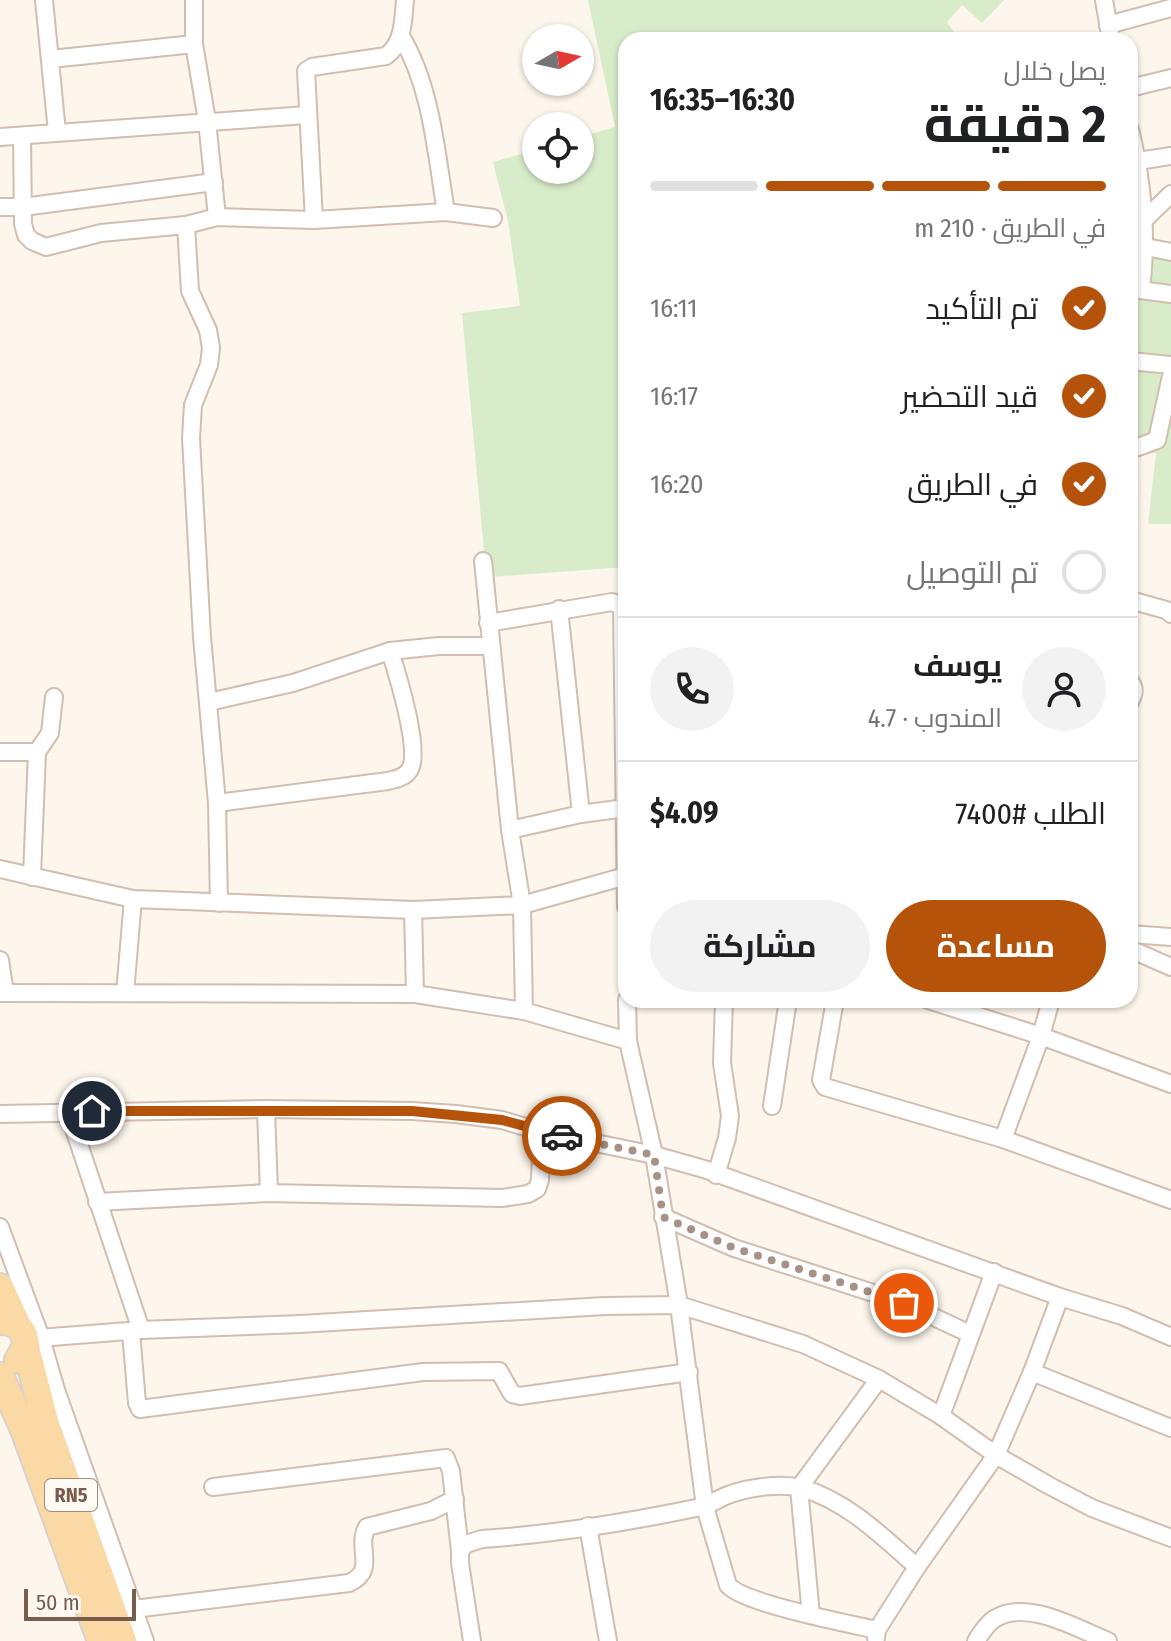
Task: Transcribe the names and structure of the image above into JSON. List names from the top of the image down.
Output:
{
  "streets": {
    "main road": ["RN5"]
  },
  "scale_bar": "50 m",
  "north": "right",
  "page": {
    "heading": ["2 دقيقة", "يصل خلال", "16:30–16:35"],
    "panel": [
      "يوسف",
      "المندوب · 4.7",
      "الطلب #7400",
      "$4.09"
    ],
    "bar": "في الطريق · 210 m",
    "list": [
      ["تم التأكيد", "16:11"],
      ["قيد التحضير", "16:17"],
      ["في الطريق", "16:20"],
      "تم التوصيل"
    ],
    "buttons": ["مساعدة", "مشاركة"],
    "scale": "50 m"
  }
}
